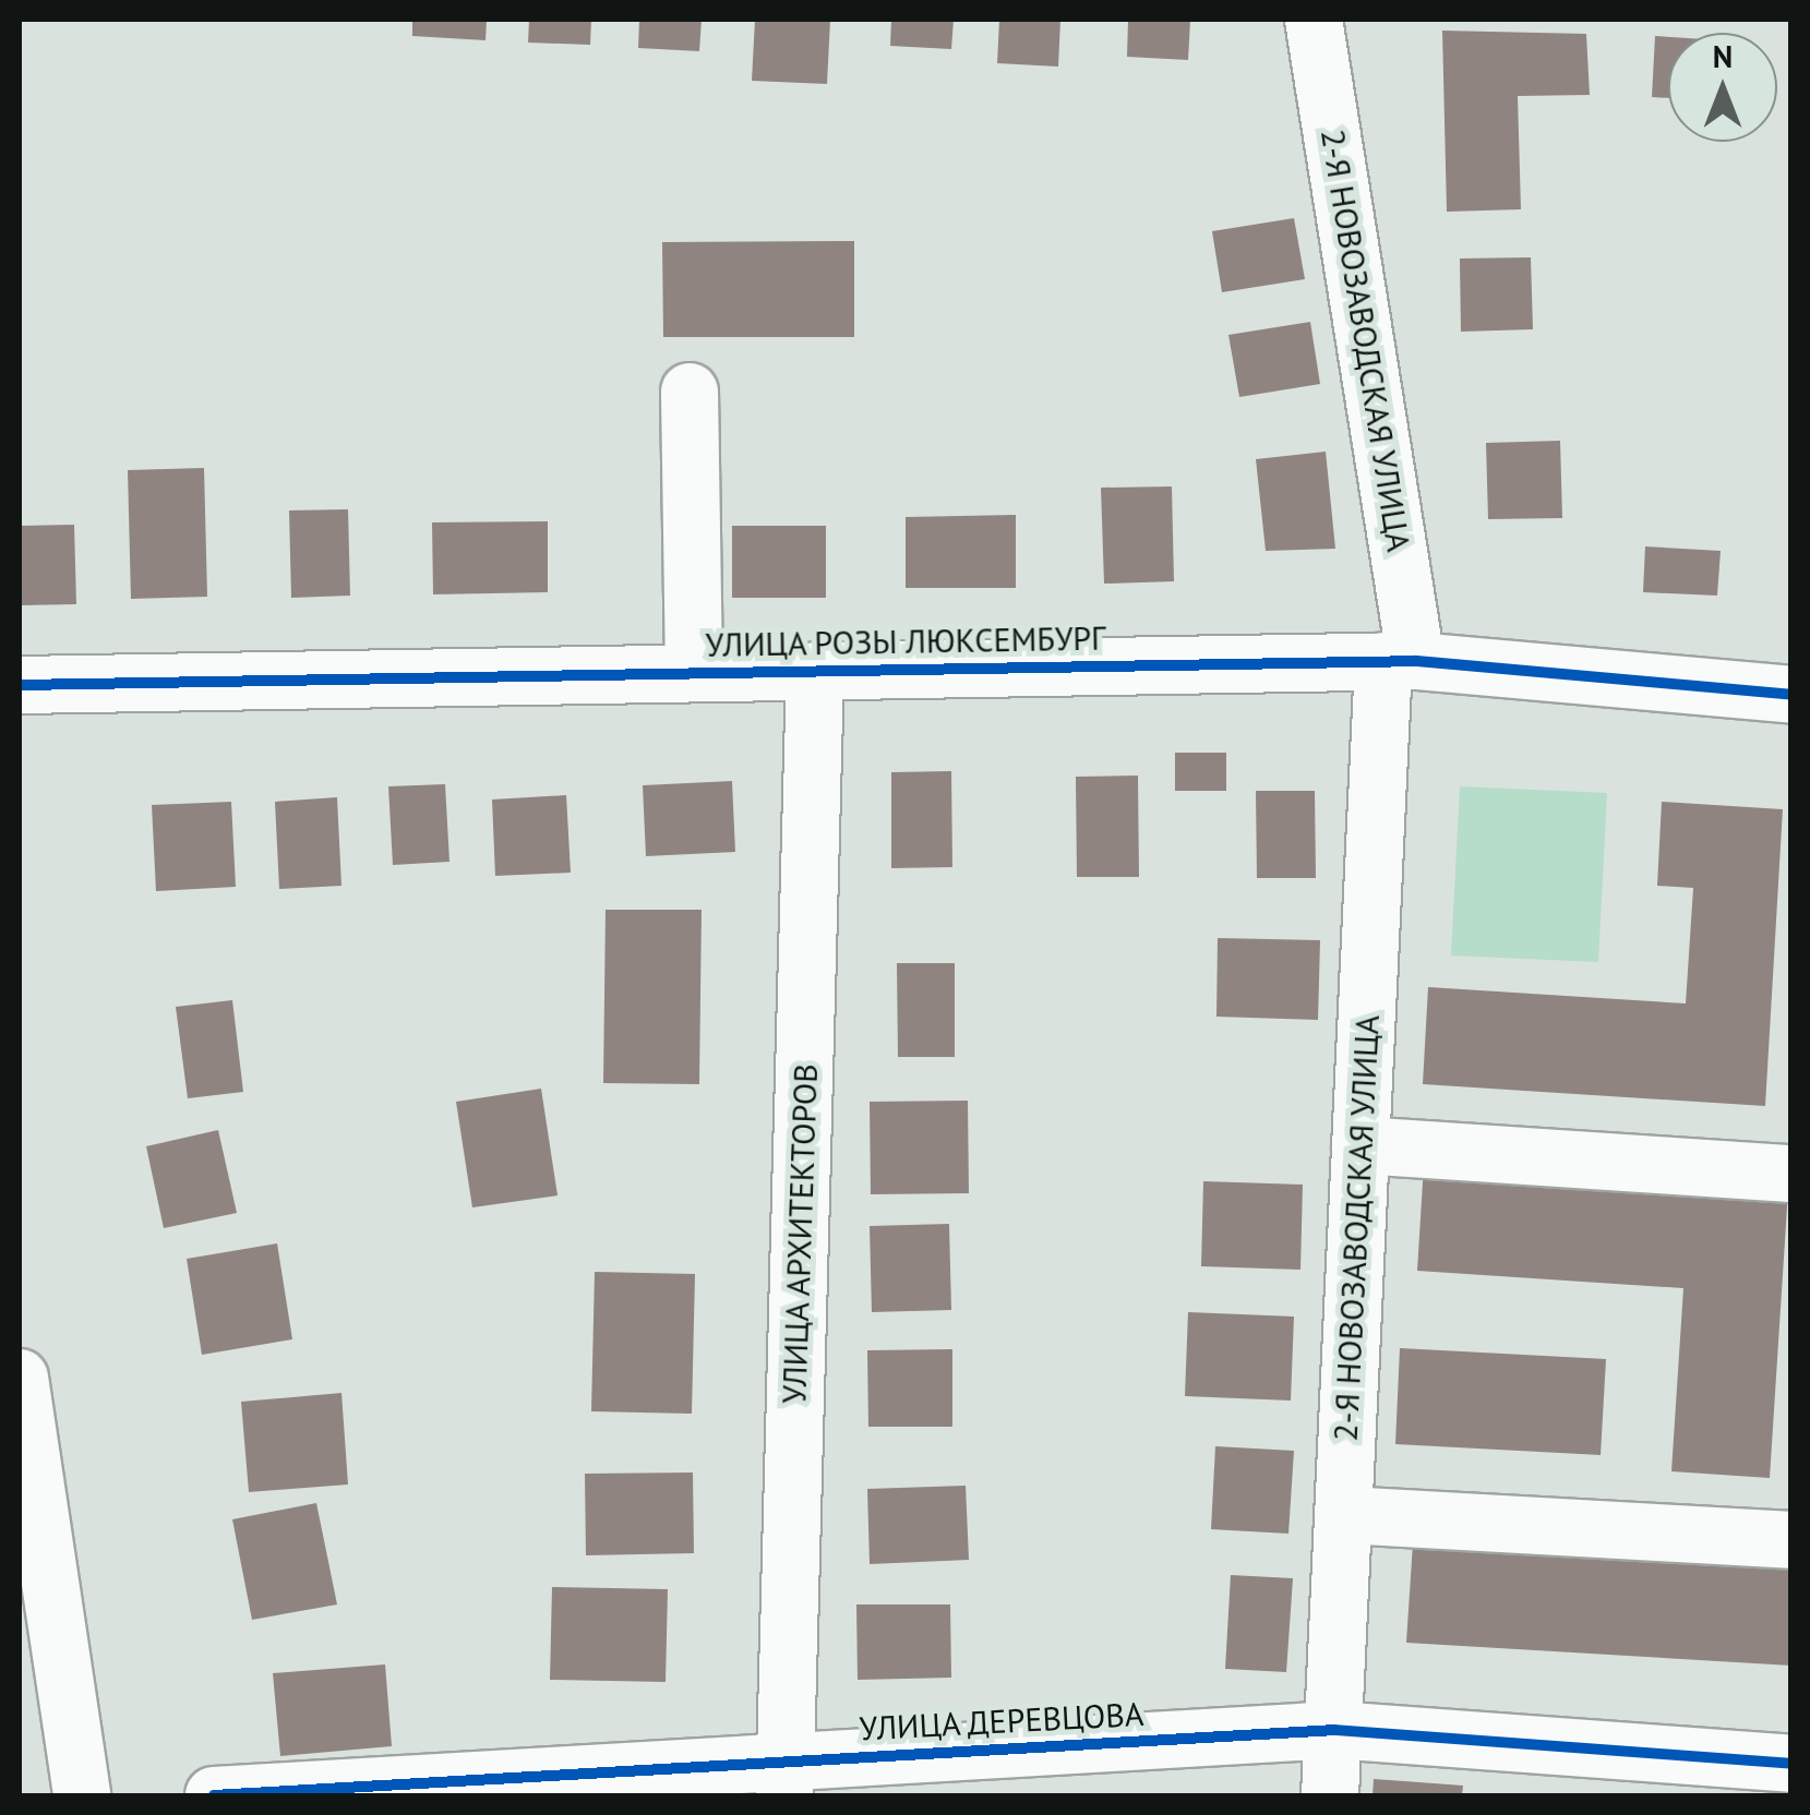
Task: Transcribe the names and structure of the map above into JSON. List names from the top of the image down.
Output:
{
  "streets": {
    "street": [
      "2-Я НОВОЗАВОДСКАЯ УЛИЦА",
      "УЛИЦА РОЗЫ ЛЮКСЕМБУРГ",
      "УЛИЦА АРХИТЕКТОРОВ",
      "УЛИЦА ДЕРЕВЦОВА"
    ]
  },
  "crossings": [
    ["2-Я НОВОЗАВОДСКАЯ УЛИЦА", "УЛИЦА РОЗЫ ЛЮКСЕМБУРГ"],
    ["2-Я НОВОЗАВОДСКАЯ УЛИЦА", "УЛИЦА ДЕРЕВЦОВА"],
    ["УЛИЦА РОЗЫ ЛЮКСЕМБУРГ", "УЛИЦА АРХИТЕКТОРОВ"],
    ["УЛИЦА АРХИТЕКТОРОВ", "УЛИЦА ДЕРЕВЦОВА"]
  ],
  "north": "top"
}
